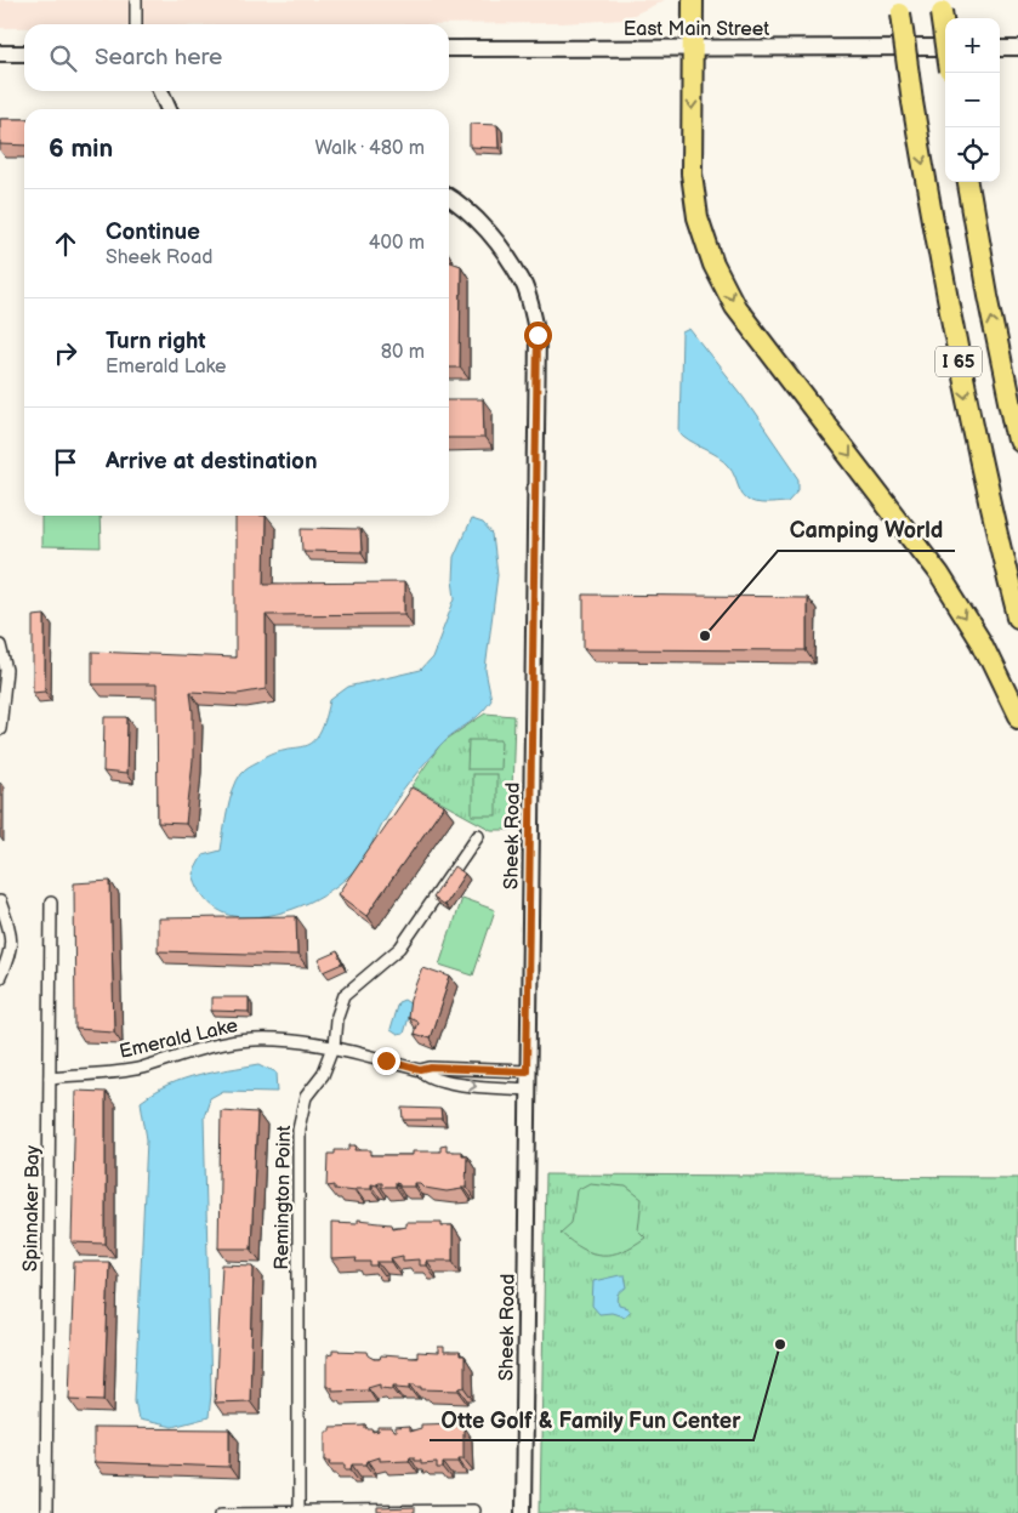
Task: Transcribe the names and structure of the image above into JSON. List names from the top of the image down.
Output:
{
  "streets": {
    "highway": ["I 65"],
    "street": [
      "East Main Street",
      "Sheek Road",
      "Emerald Lake",
      "Remington Point",
      "Spinnaker Bay"
    ]
  },
  "crossings": [
    ["Sheek Road", "Emerald Lake"],
    ["Emerald Lake", "Remington Point"],
    ["Emerald Lake", "Spinnaker Bay"]
  ],
  "places": ["Camping World", "Otte Golf & Family Fun Center"],
  "page": {
    "map_buttons": ["+", "−"],
    "search": "Search here",
    "heading": ["6 min", "Walk · 480 m"],
    "list": [
      ["Continue", "Sheek Road", "400 m"],
      ["Turn right", "Emerald Lake", "80 m"],
      "Arrive at destination"
    ]
  }
}
